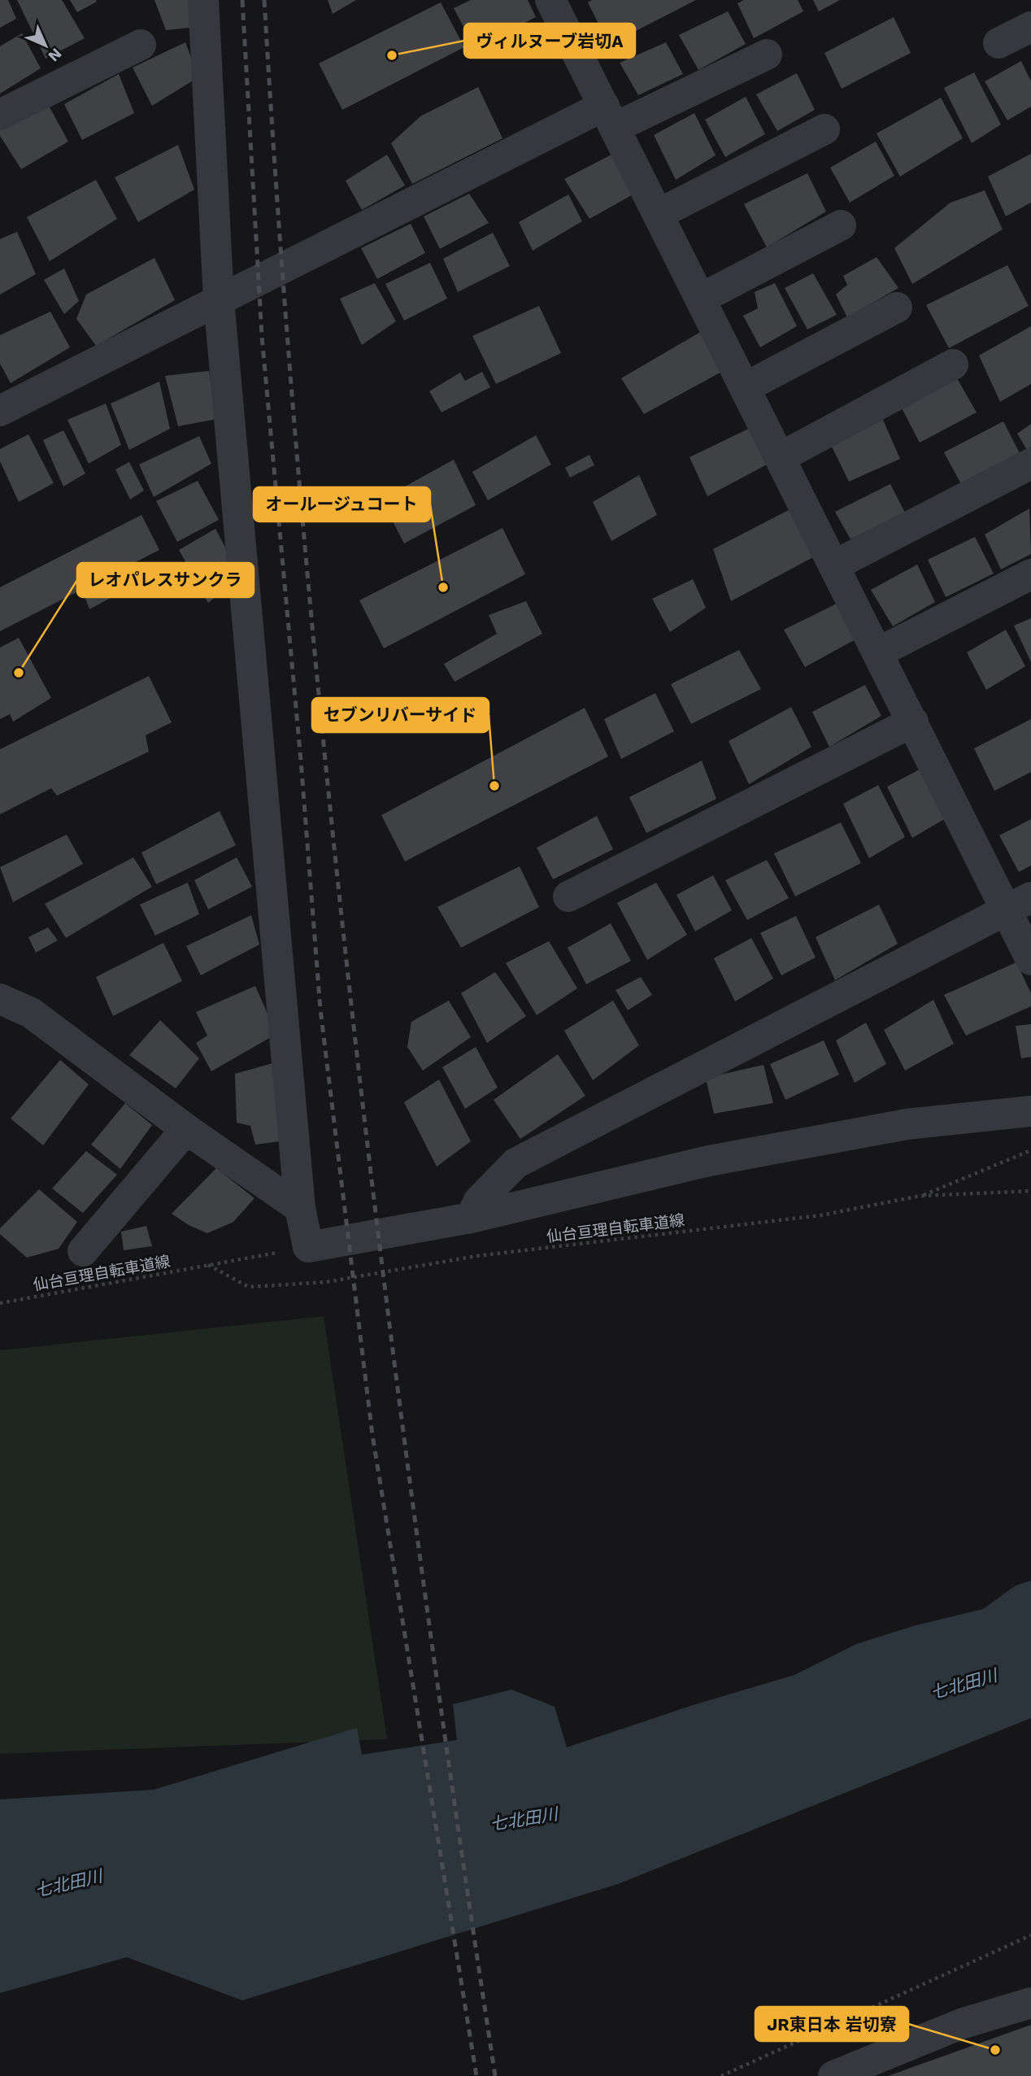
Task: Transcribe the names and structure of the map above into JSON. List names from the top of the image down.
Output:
{
  "streets": {
    "path": ["仙台亘理自転車道線"]
  },
  "water": ["七北田川"],
  "places": [
    "ヴィルヌーブ岩切A",
    "オールージュコート",
    "レオパレスサンクラ",
    "セブンリバーサイド",
    "JR東日本 岩切寮"
  ],
  "north": "bottom right"
}
